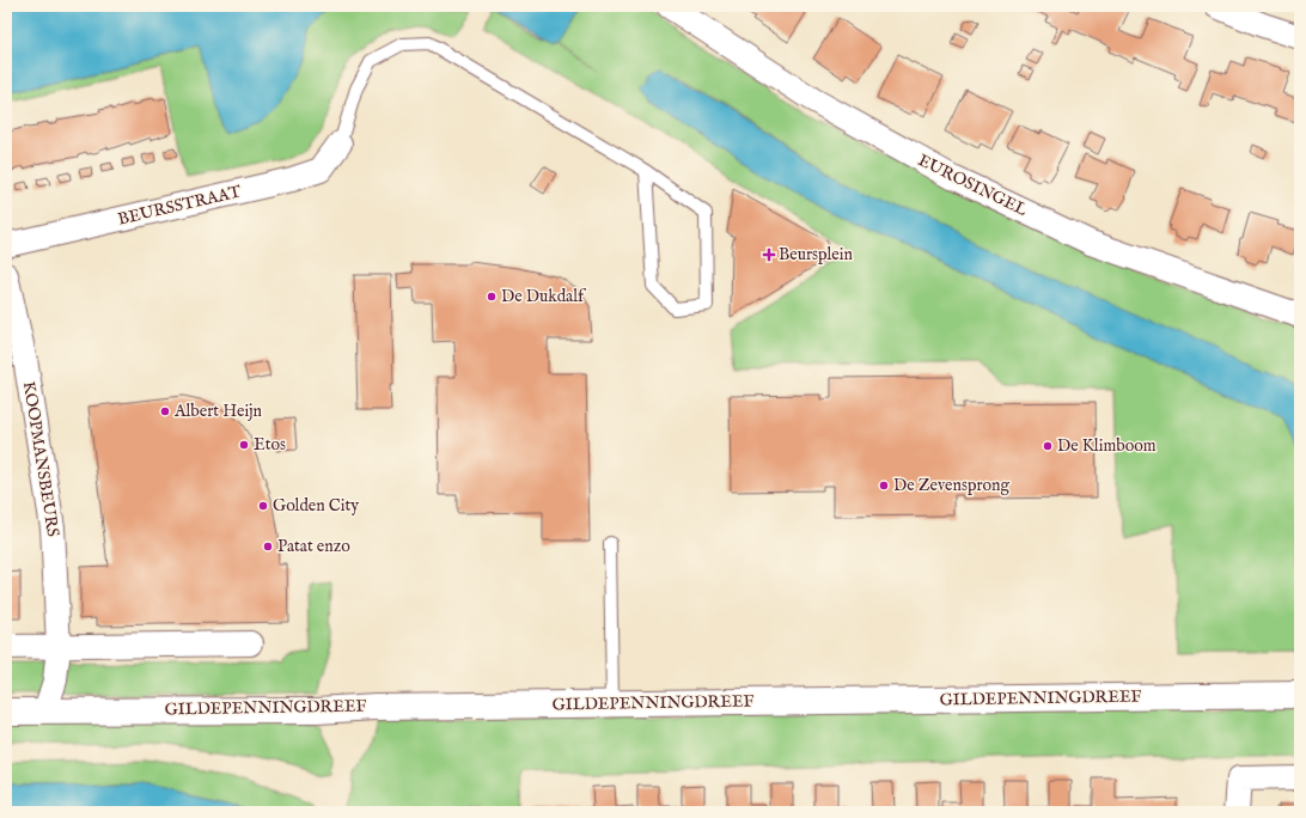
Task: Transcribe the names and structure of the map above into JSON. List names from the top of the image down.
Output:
{
  "streets": {
    "street": [
      "EUROSINGEL",
      "BEURSSTRAAT",
      "KOOPMANSBEURS",
      "GILDEPENNINGDREEF"
    ]
  },
  "crossings": [
    ["KOOPMANSBEURS", "GILDEPENNINGDREEF"]
  ],
  "places": {
    "health": ["Beursplein"],
    "other": [
      "De Dukdalf",
      "Albert Heijn",
      "Etos",
      "De Klimboom",
      "De Zevensprong",
      "Golden City",
      "Patat enzo"
    ]
  }
}
